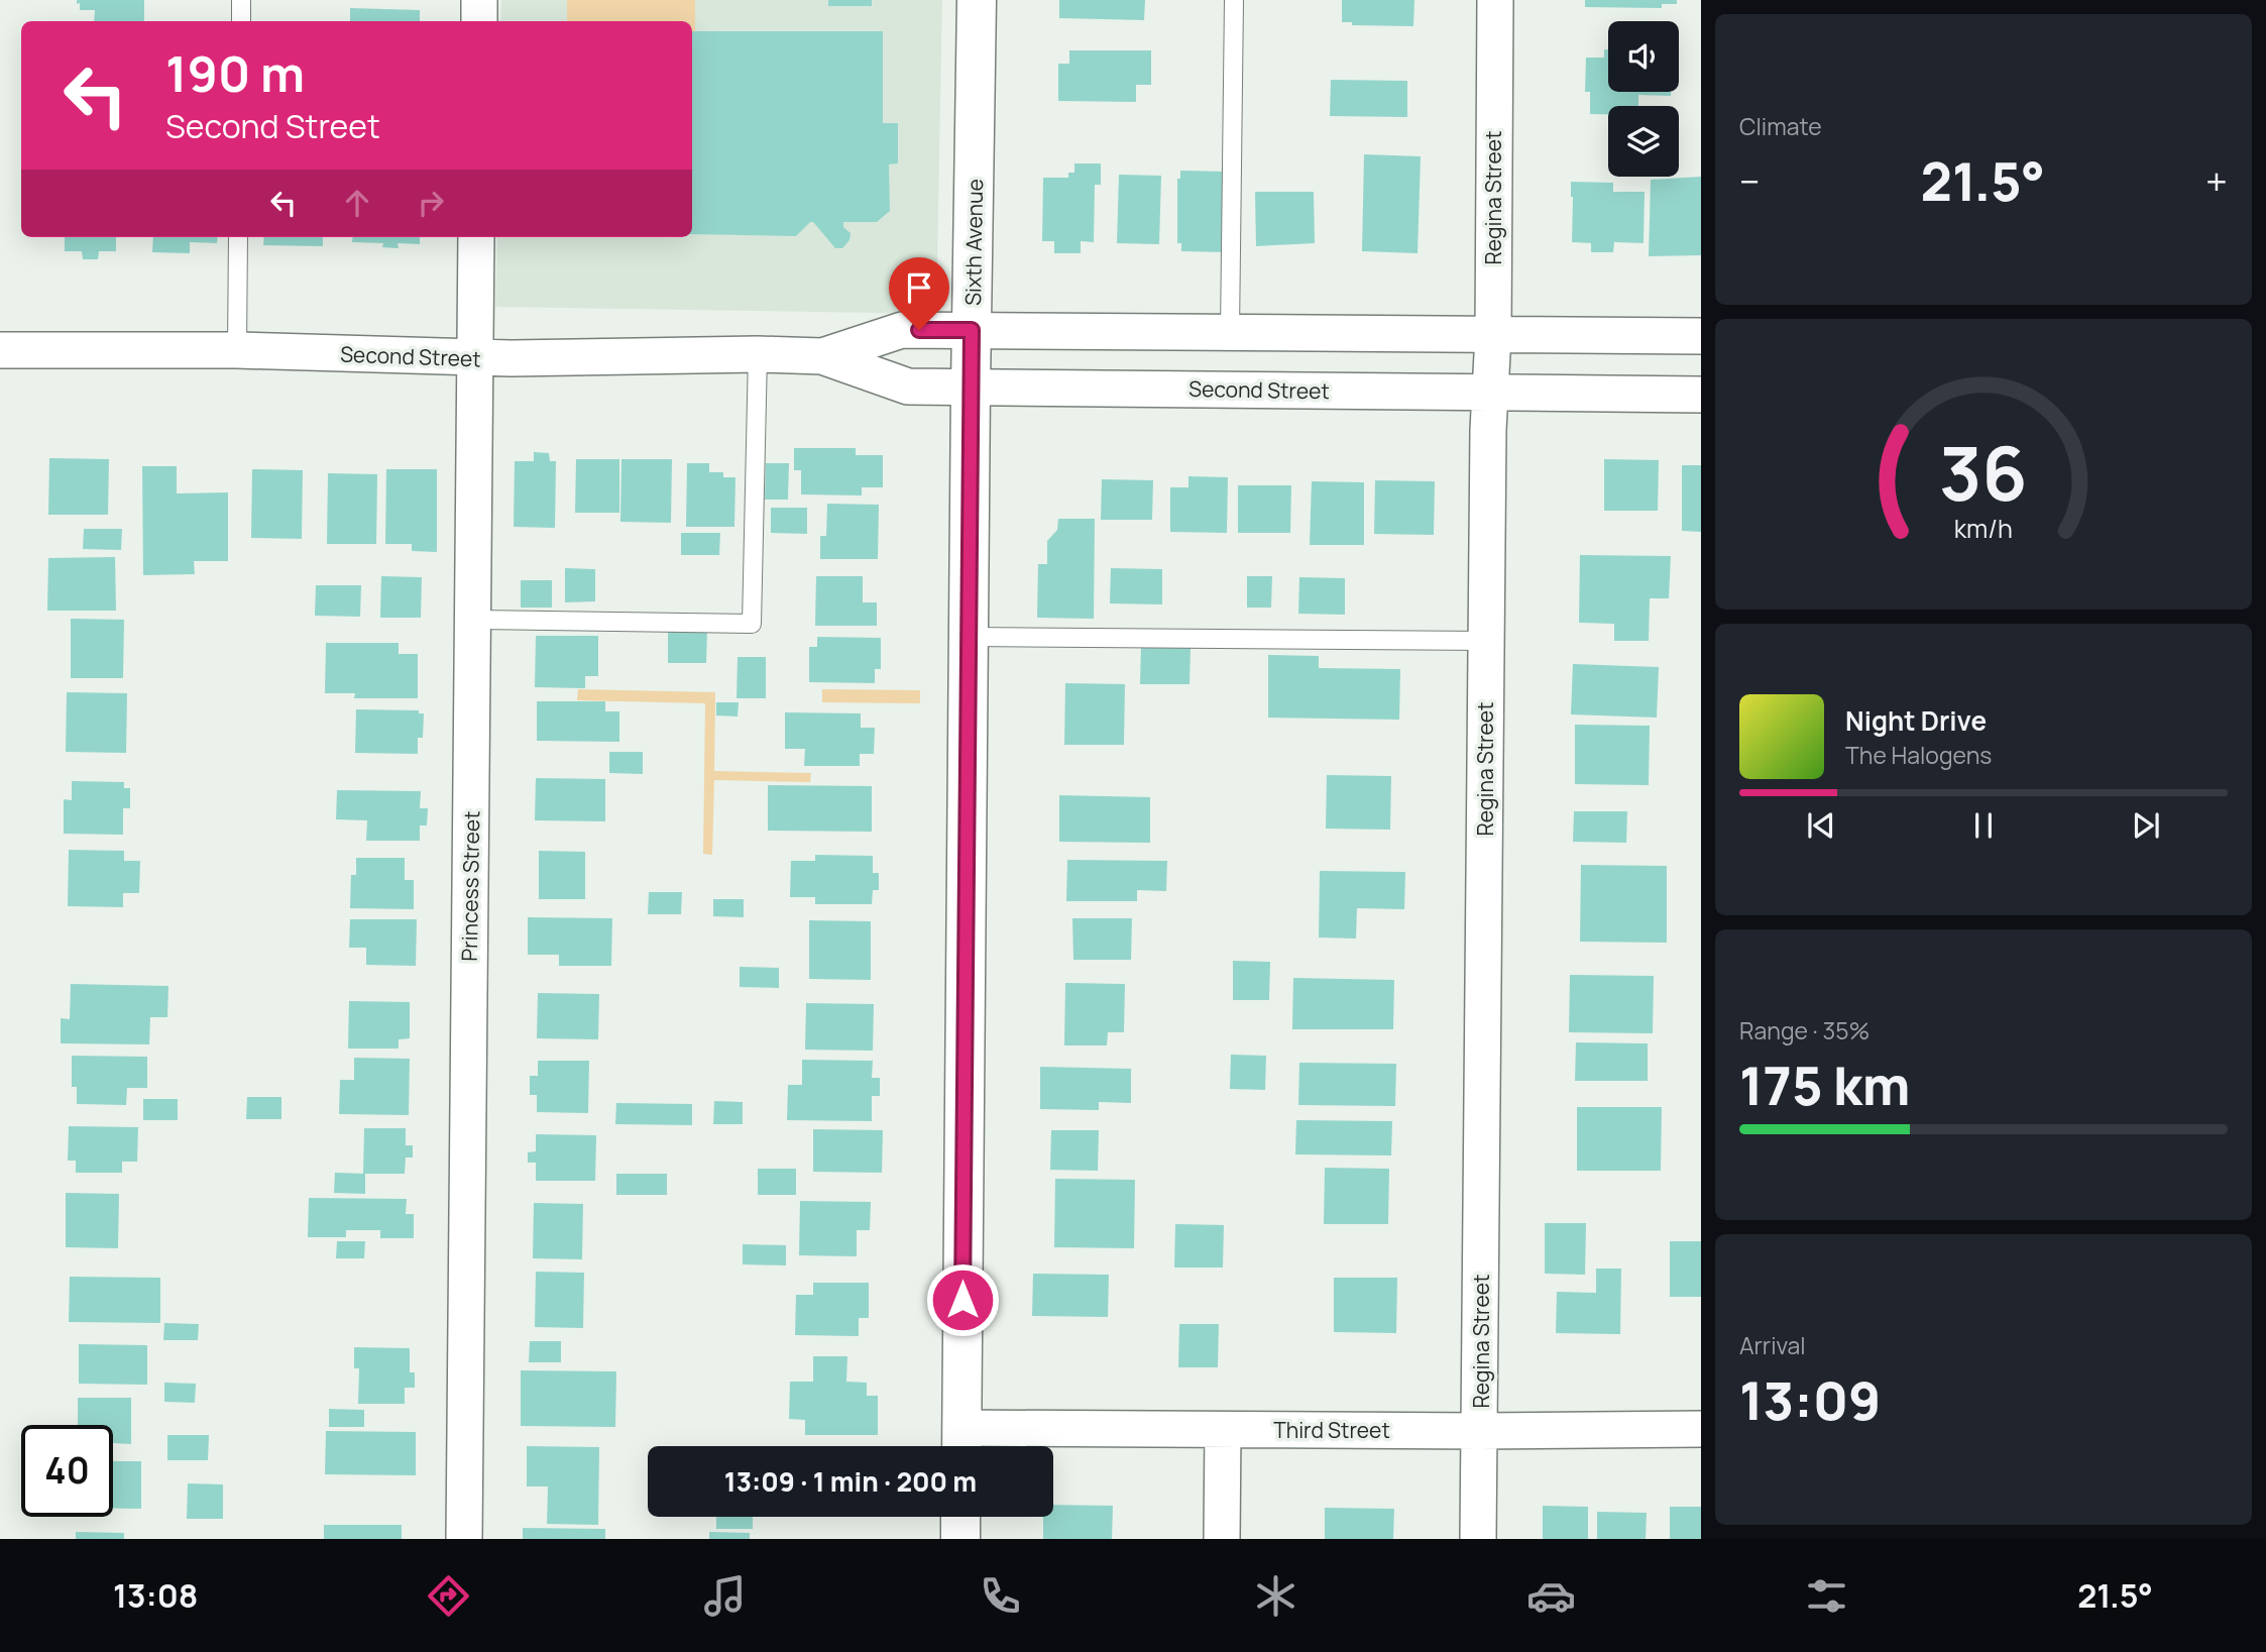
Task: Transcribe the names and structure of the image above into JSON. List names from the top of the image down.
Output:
{
  "streets": {
    "street": [
      "Regina Street",
      "Sixth Avenue",
      "Second Street",
      "Princess Street",
      "Third Street"
    ]
  },
  "crossings": [
    ["Regina Street", "Second Street"],
    ["Regina Street", "Third Street"],
    ["Sixth Avenue", "Second Street"],
    ["Sixth Avenue", "Third Street"],
    ["Second Street", "Princess Street"]
  ],
  "page": {
    "tile": [
      "Climate",
      ["Range · 35%", "175 km"],
      ["Arrival", "13:09"]
    ],
    "turn": ["190 m", "Second Street"],
    "heat": ["−", "21.5°", "+"],
    "song": ["Night Drive", "The Halogens"],
    "limit": "40",
    "trip": "13:09 · 1 min · 200 m",
    "tabs": ["13:08", "21.5°"],
    "gauge": ["36", "km/h"]
  }
}
